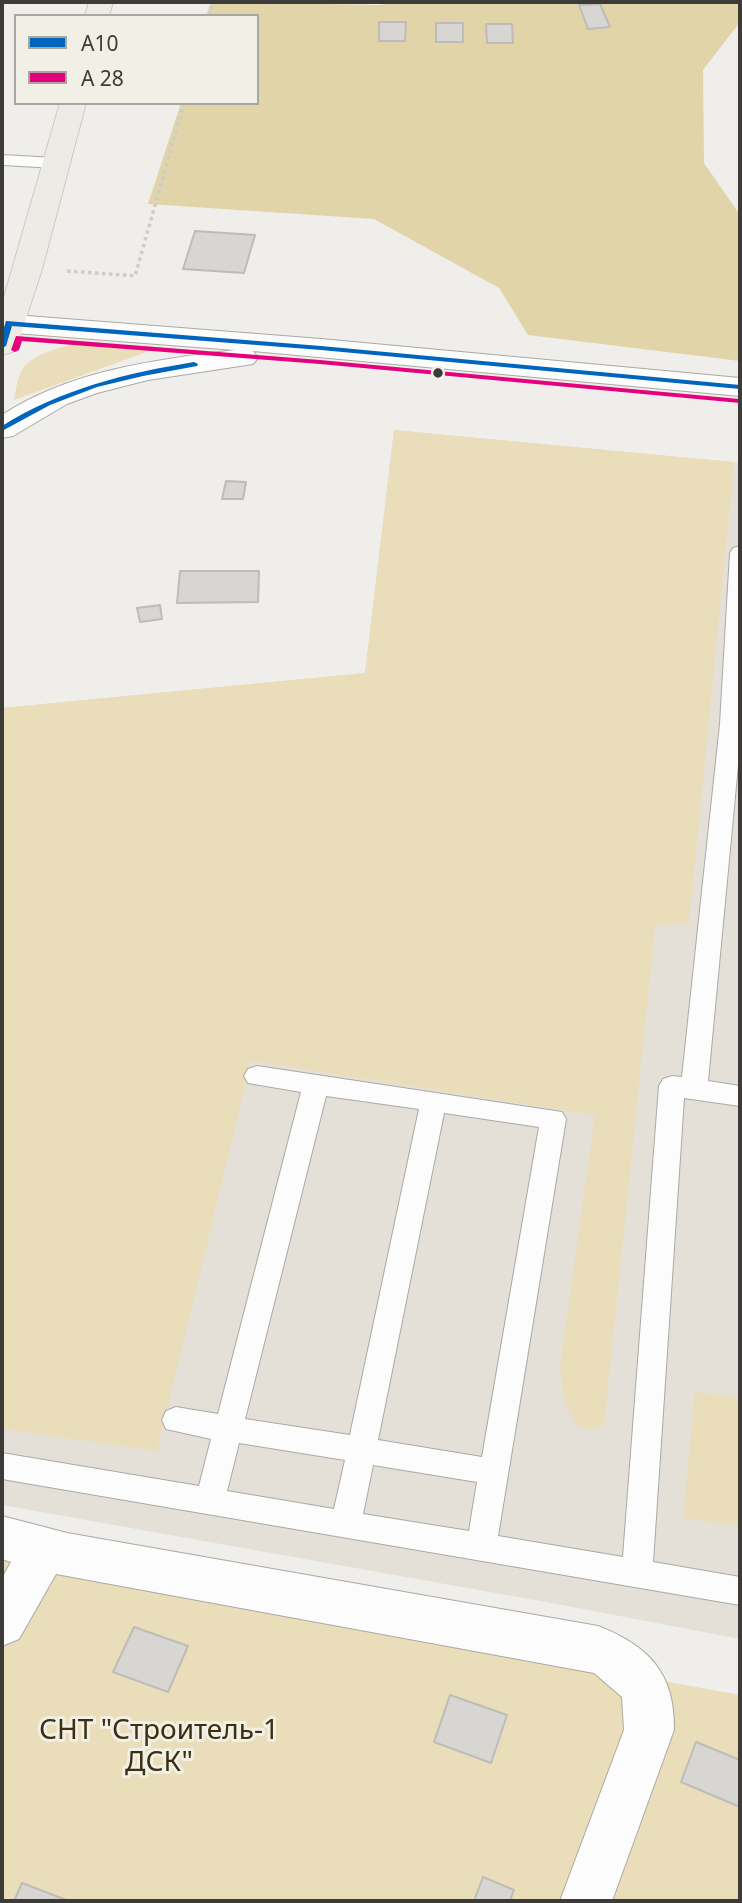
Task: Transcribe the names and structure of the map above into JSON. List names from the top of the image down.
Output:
{
  "parks": ["СНТ \"Строитель-1 ДСК\""],
  "lines": ["transit line А10"],
  "legend": ["А10", "А 28"]
}
